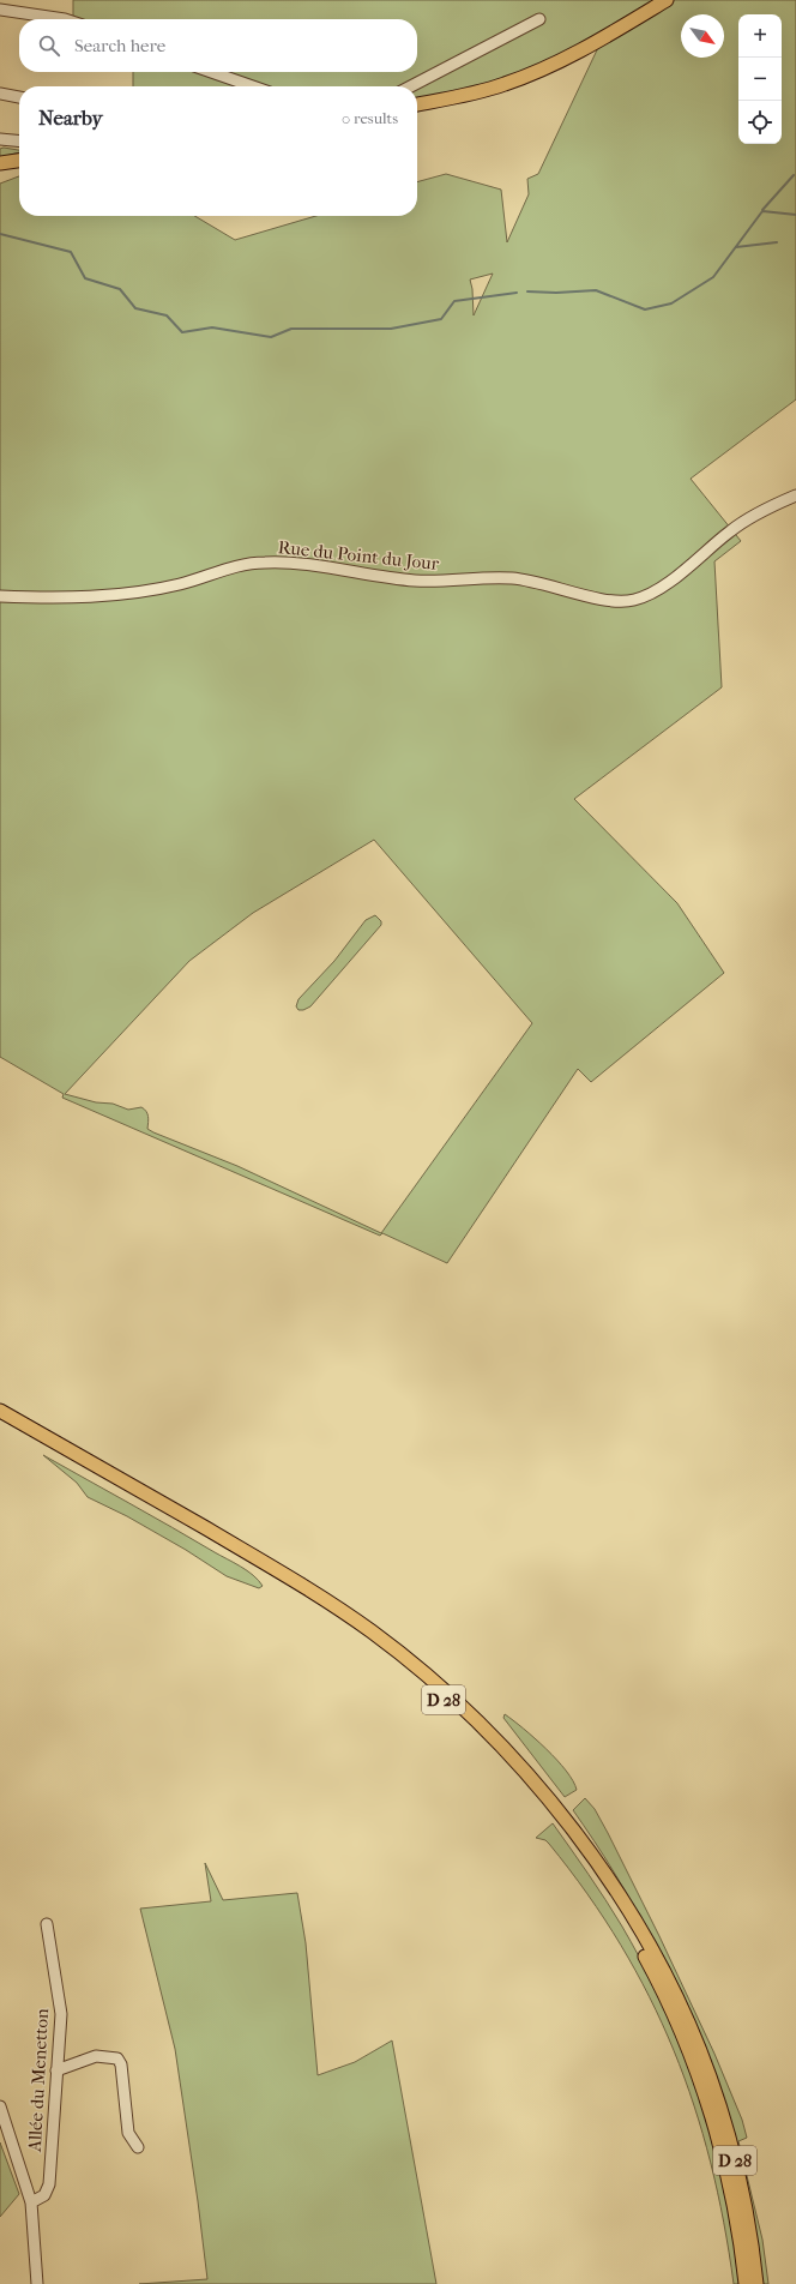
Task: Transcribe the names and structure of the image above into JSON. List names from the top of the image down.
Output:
{
  "streets": {
    "main road": ["D 28"],
    "street": ["Rue du Point du Jour", "Allée du Menetton"]
  },
  "north": "bottom right",
  "page": {
    "map_buttons": ["+", "−"],
    "search": "Search here",
    "heading": ["Nearby", "0 results"]
  }
}
